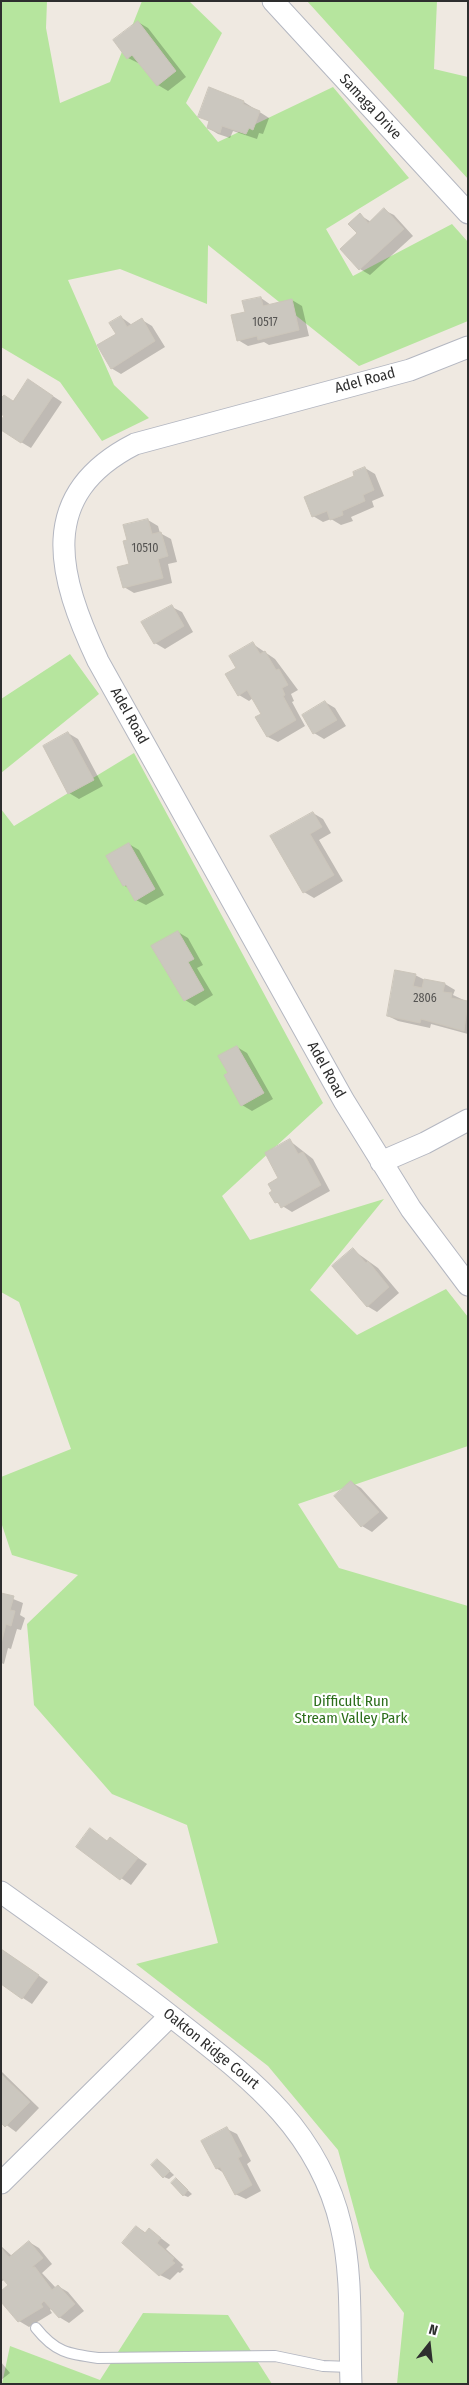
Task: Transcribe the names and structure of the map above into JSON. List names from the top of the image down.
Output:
{
  "streets": {
    "street": ["Samaga Drive", "Adel Road", "Oakton Ridge Court"]
  },
  "parks": ["Difficult Run Stream Valley Park"],
  "house_numbers": ["10517", "10510", "2806"],
  "north": "top"
}
